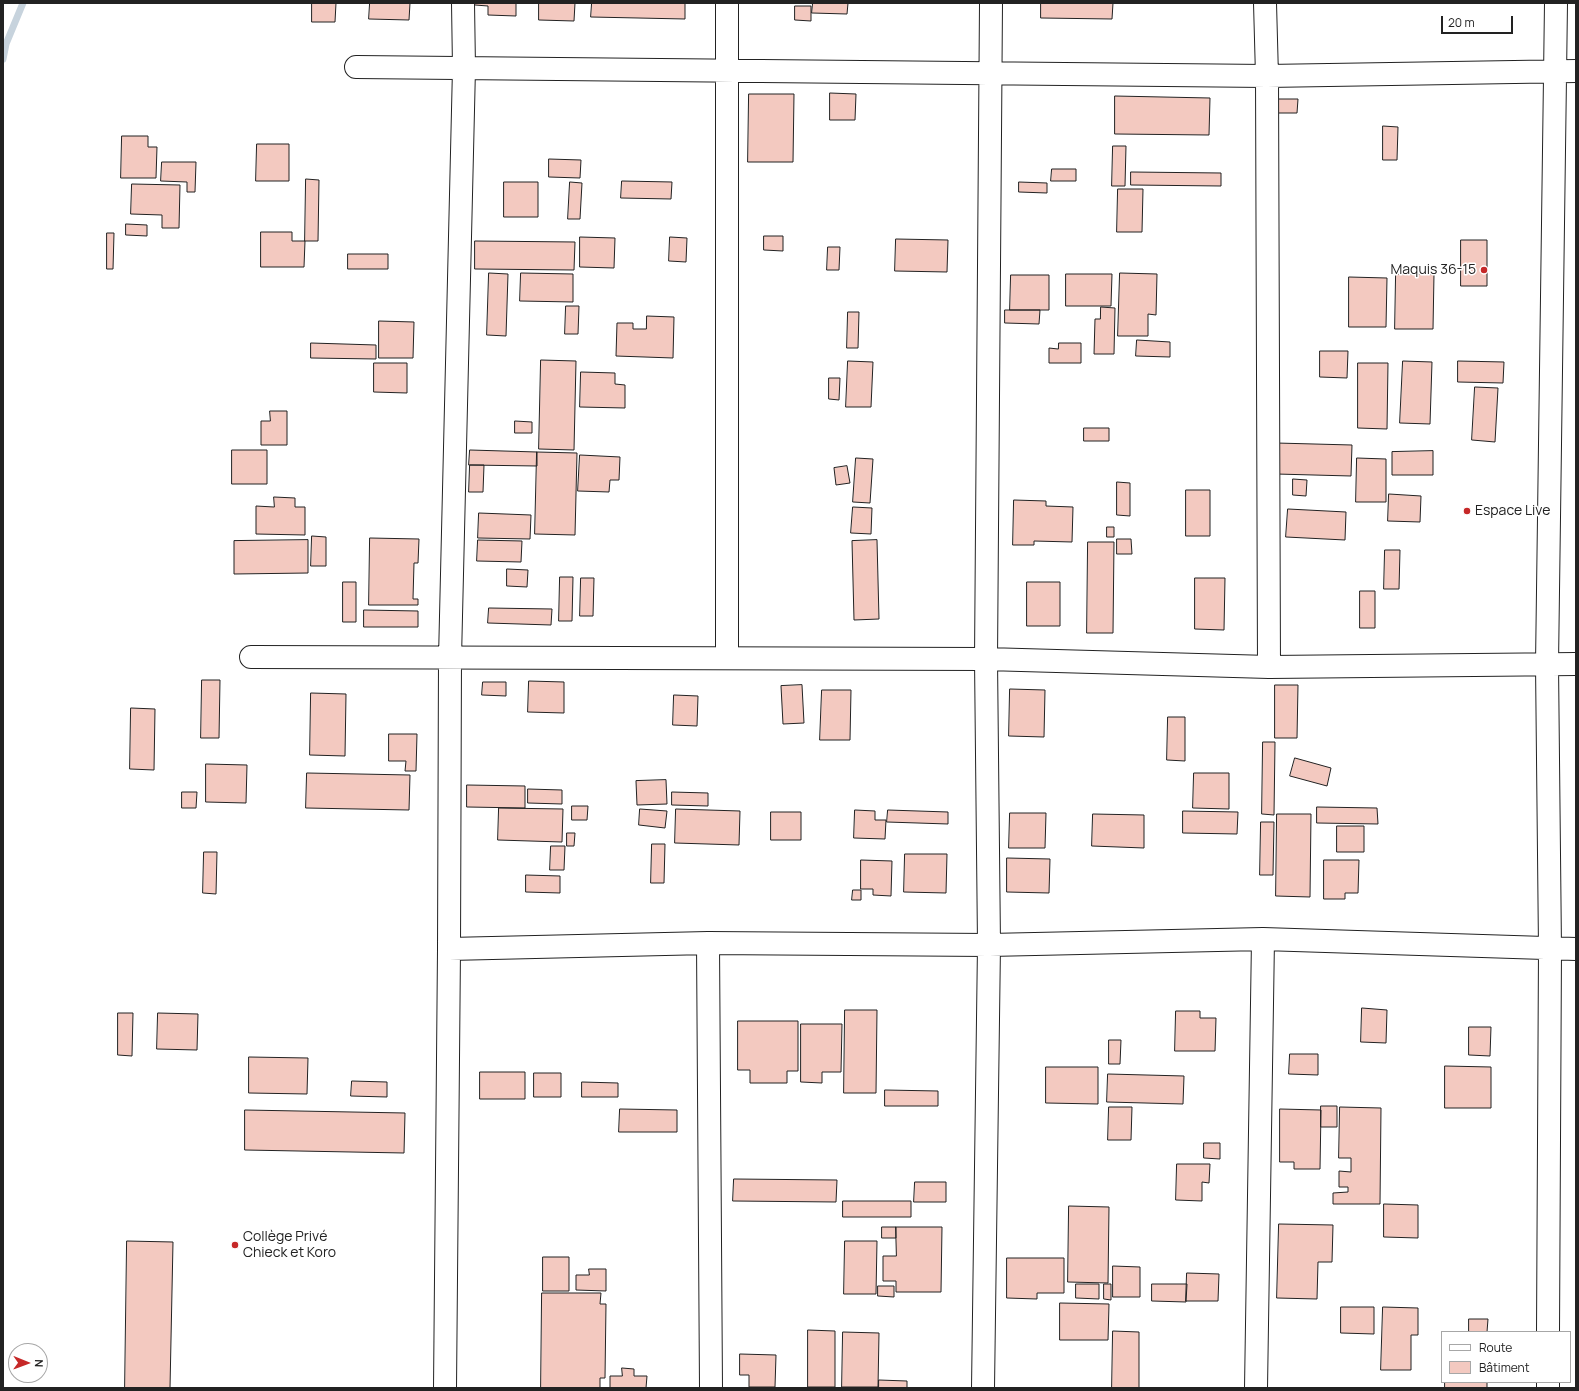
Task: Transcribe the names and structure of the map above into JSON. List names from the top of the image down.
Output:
{
  "places": ["Maquis 36-15", "Espace Live", "Collège Privé Chieck et Koro"],
  "legend": ["Route", "Bâtiment"],
  "scale_bar": "20 m",
  "north": "right"
}
